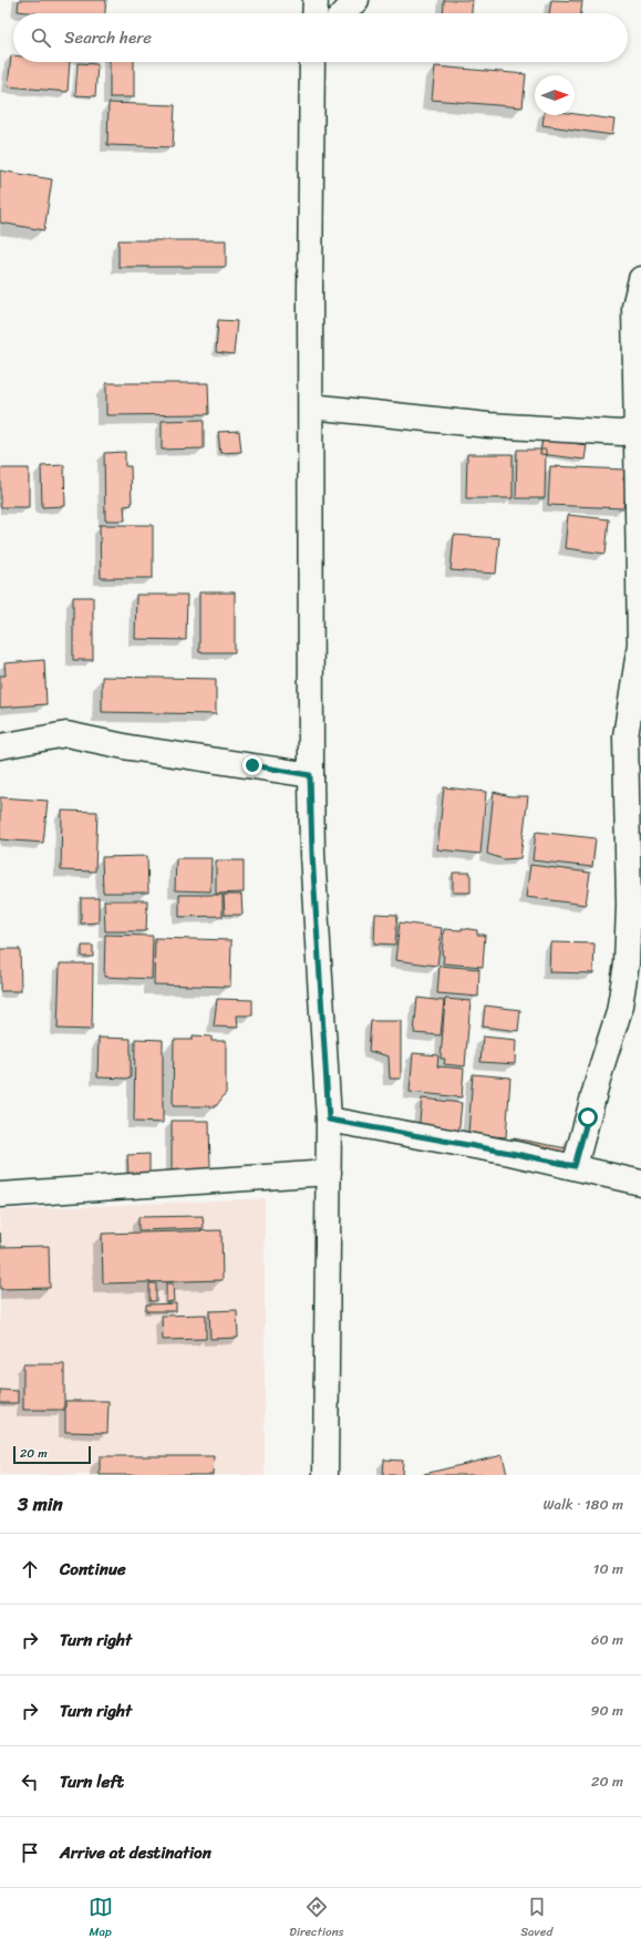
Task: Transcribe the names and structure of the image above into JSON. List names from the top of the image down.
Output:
{
  "scale_bar": "20 m",
  "north": "right",
  "page": {
    "search": "Search here",
    "scale": "20 m",
    "heading": ["3 min", "Walk · 180 m"],
    "list": [
      ["Continue", "10 m"],
      ["Turn right", "60 m"],
      ["Turn right", "90 m"],
      ["Turn left", "20 m"],
      "Arrive at destination"
    ],
    "nav": ["Map", "Directions", "Saved"]
  }
}
